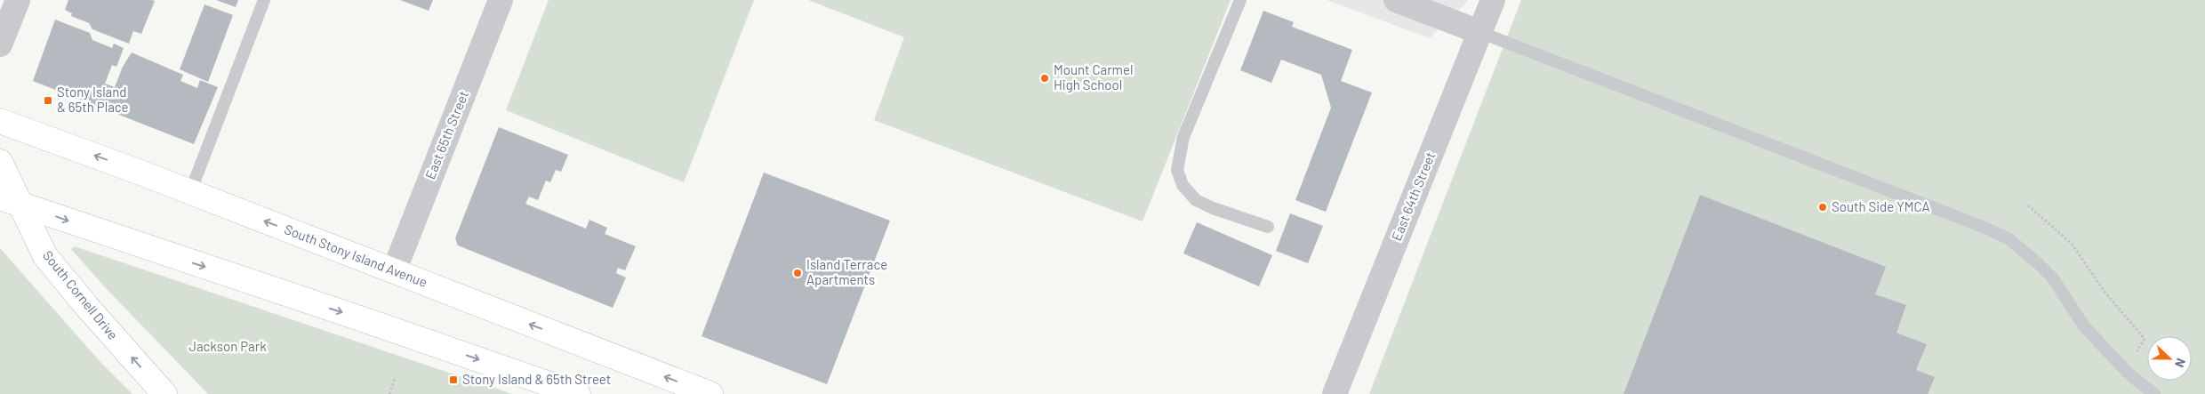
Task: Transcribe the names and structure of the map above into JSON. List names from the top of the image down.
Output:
{
  "streets": {
    "main road": ["South Stony Island Avenue", "South Cornell Drive"],
    "street": ["East 65th Street", "East 64th Street"]
  },
  "crossings": [
    ["East 65th Street", "South Stony Island Avenue"]
  ],
  "one_way": ["South Cornell Drive"],
  "parks": ["Jackson Park"],
  "places": {
    "other": ["Mount Carmel High School", "South Side YMCA", "Island Terrace Apartments"],
    "transit": ["Stony Island & 65th Place", "Stony Island & 65th Street"]
  },
  "north": "right"
}
